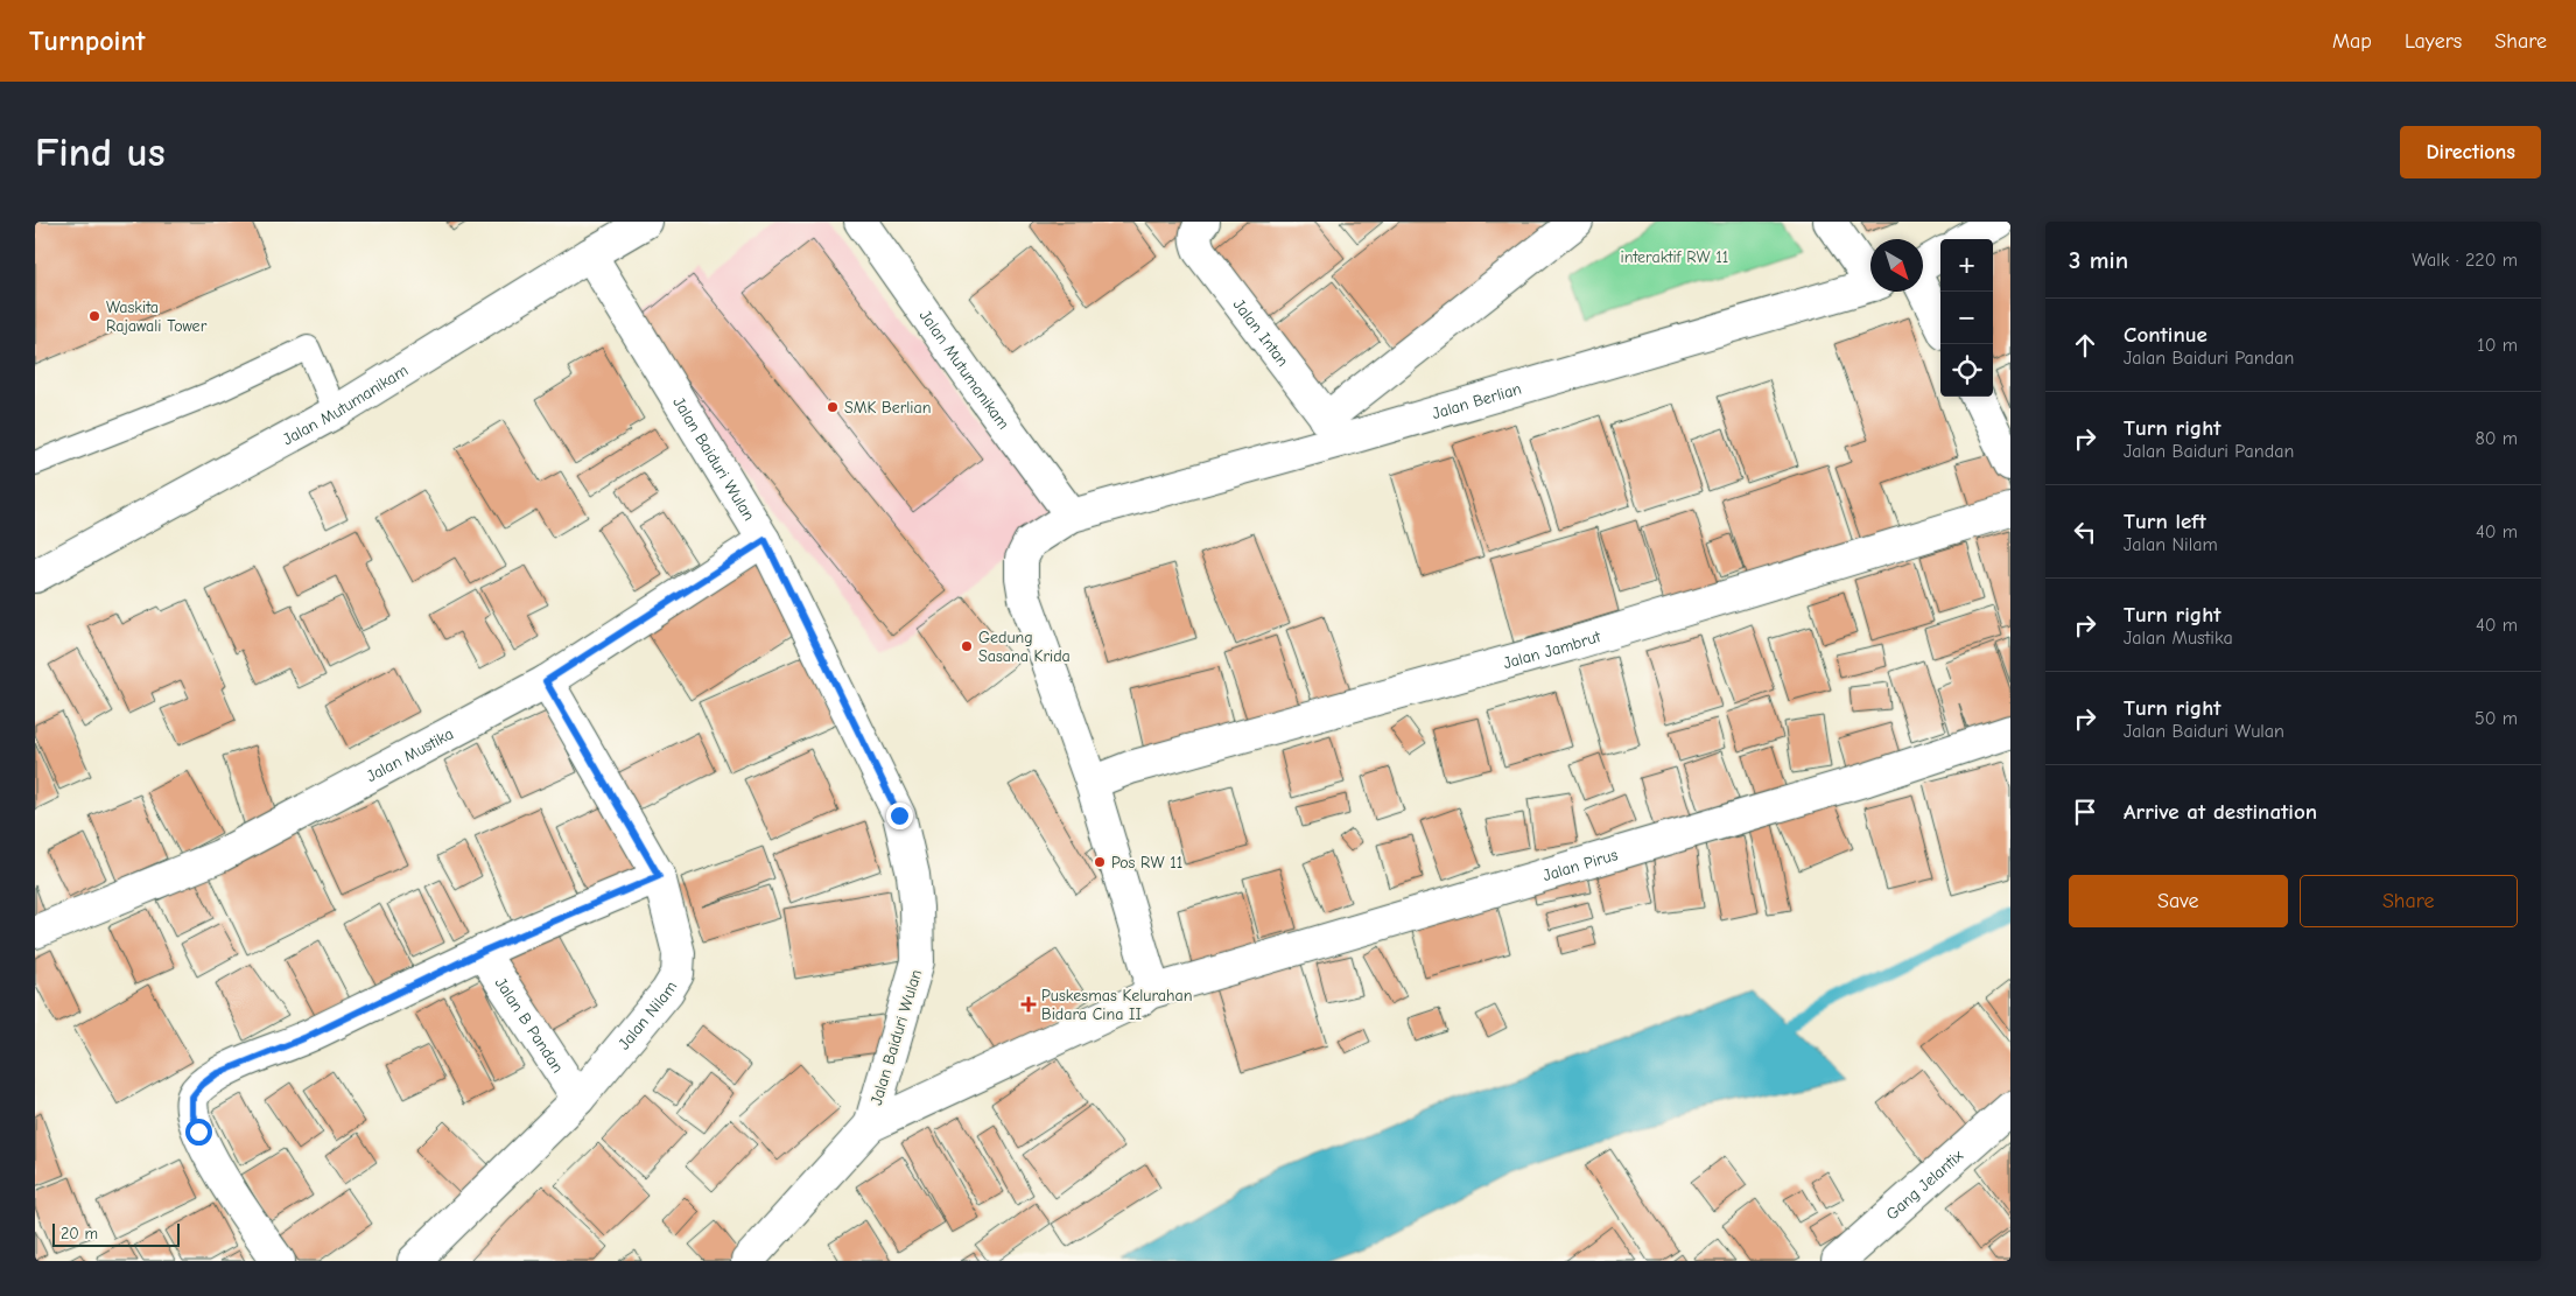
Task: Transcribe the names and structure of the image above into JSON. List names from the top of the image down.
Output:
{
  "streets": {
    "street": [
      "Jalan Intan",
      "Jalan Mutumanikam",
      "Jalan Berlian",
      "Jalan Baiduri Wulan",
      "Jalan Jambrut",
      "Jalan Mustika",
      "Jalan Pirus",
      "Jalan Nilam",
      "Jalan B Pandan",
      "Gang Jelantix"
    ]
  },
  "crossings": [
    ["Jalan Intan", "Jalan Berlian"],
    ["Jalan Mutumanikam", "Jalan Berlian"],
    ["Jalan Mutumanikam", "Jalan Baiduri Wulan"],
    ["Jalan Berlian", "Jalan Jambrut"],
    ["Jalan Berlian", "Jalan Pirus"],
    ["Jalan Baiduri Wulan", "Jalan Mustika"],
    ["Jalan Baiduri Wulan", "Jalan Pirus"],
    ["Jalan Mustika", "Jalan Nilam"],
    ["Jalan Nilam", "Jalan B Pandan"]
  ],
  "parks": ["interaktif RW 11"],
  "places": {
    "other": [
      "Waskita Rajawali Tower",
      "SMK Berlian",
      "Gedung Sasana Krida",
      "Pos RW 11"
    ],
    "health": ["Puskesmas Kelurahan Bidara Cina II"]
  },
  "scale_bar": "20 m",
  "north": "bottom right",
  "page": {
    "header": "Turnpoint",
    "nav": ["Map", "Layers", "Share"],
    "buttons": [
      "Directions",
      ["Save", "Share"]
    ],
    "title": "Find us",
    "heading": ["3 min", "Walk · 220 m"],
    "map_buttons": ["+", "−"],
    "list": [
      ["Continue", "Jalan Baiduri Pandan", "10 m"],
      ["Turn right", "Jalan Baiduri Pandan", "80 m"],
      ["Turn left", "Jalan Nilam", "40 m"],
      ["Turn right", "Jalan Mustika", "40 m"],
      ["Turn right", "Jalan Baiduri Wulan", "50 m"],
      "Arrive at destination"
    ],
    "scale": "20 m"
  }
}
